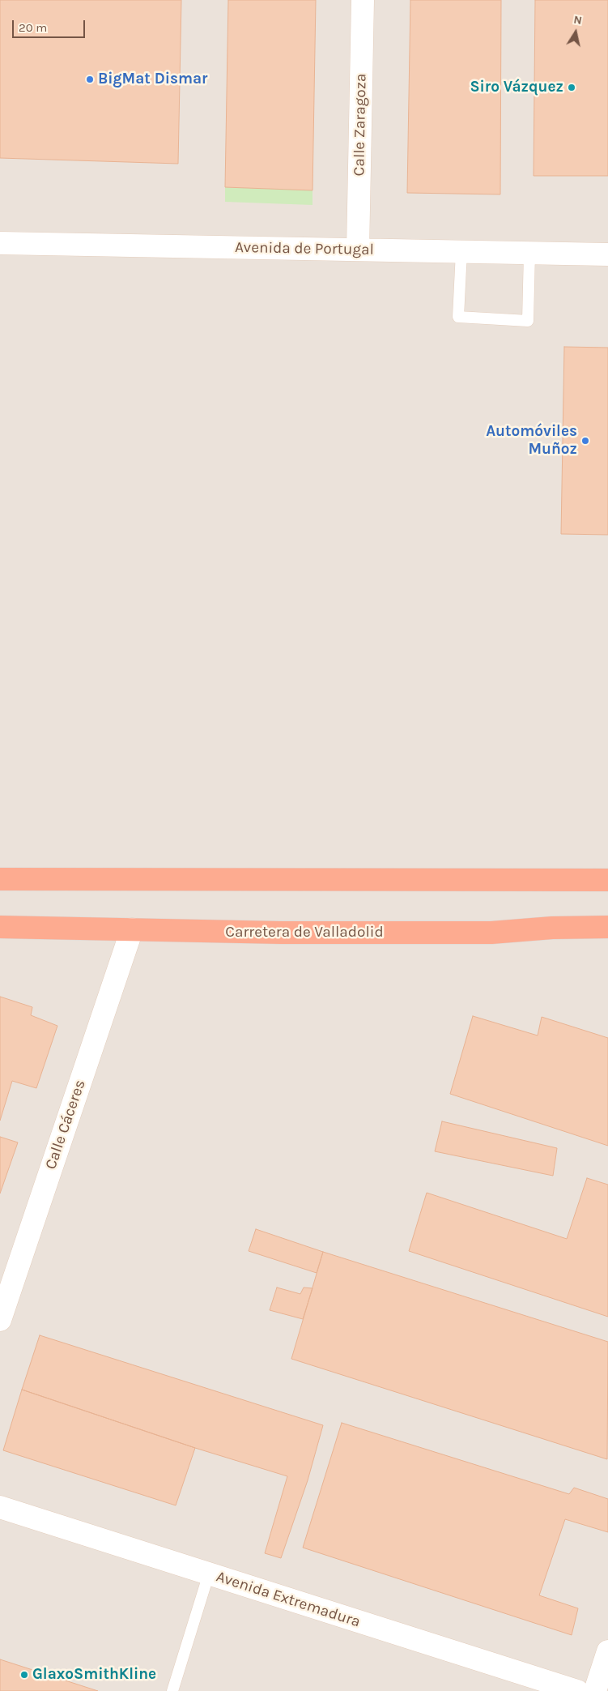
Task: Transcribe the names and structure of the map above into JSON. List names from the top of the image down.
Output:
{
  "streets": {
    "highway": ["Carretera de Valladolid"],
    "street": [
      "Calle Zaragoza",
      "Avenida de Portugal",
      "Calle Cáceres",
      "Avenida Extremadura"
    ]
  },
  "crossings": [
    ["Calle Zaragoza", "Avenida de Portugal"],
    ["Carretera de Valladolid", "Calle Cáceres"]
  ],
  "places": [
    "BigMat Dismar",
    "Siro Vázquez",
    "Automóviles Muñoz",
    "GlaxoSmithKline"
  ],
  "scale_bar": "20 m",
  "north": "top"
}
